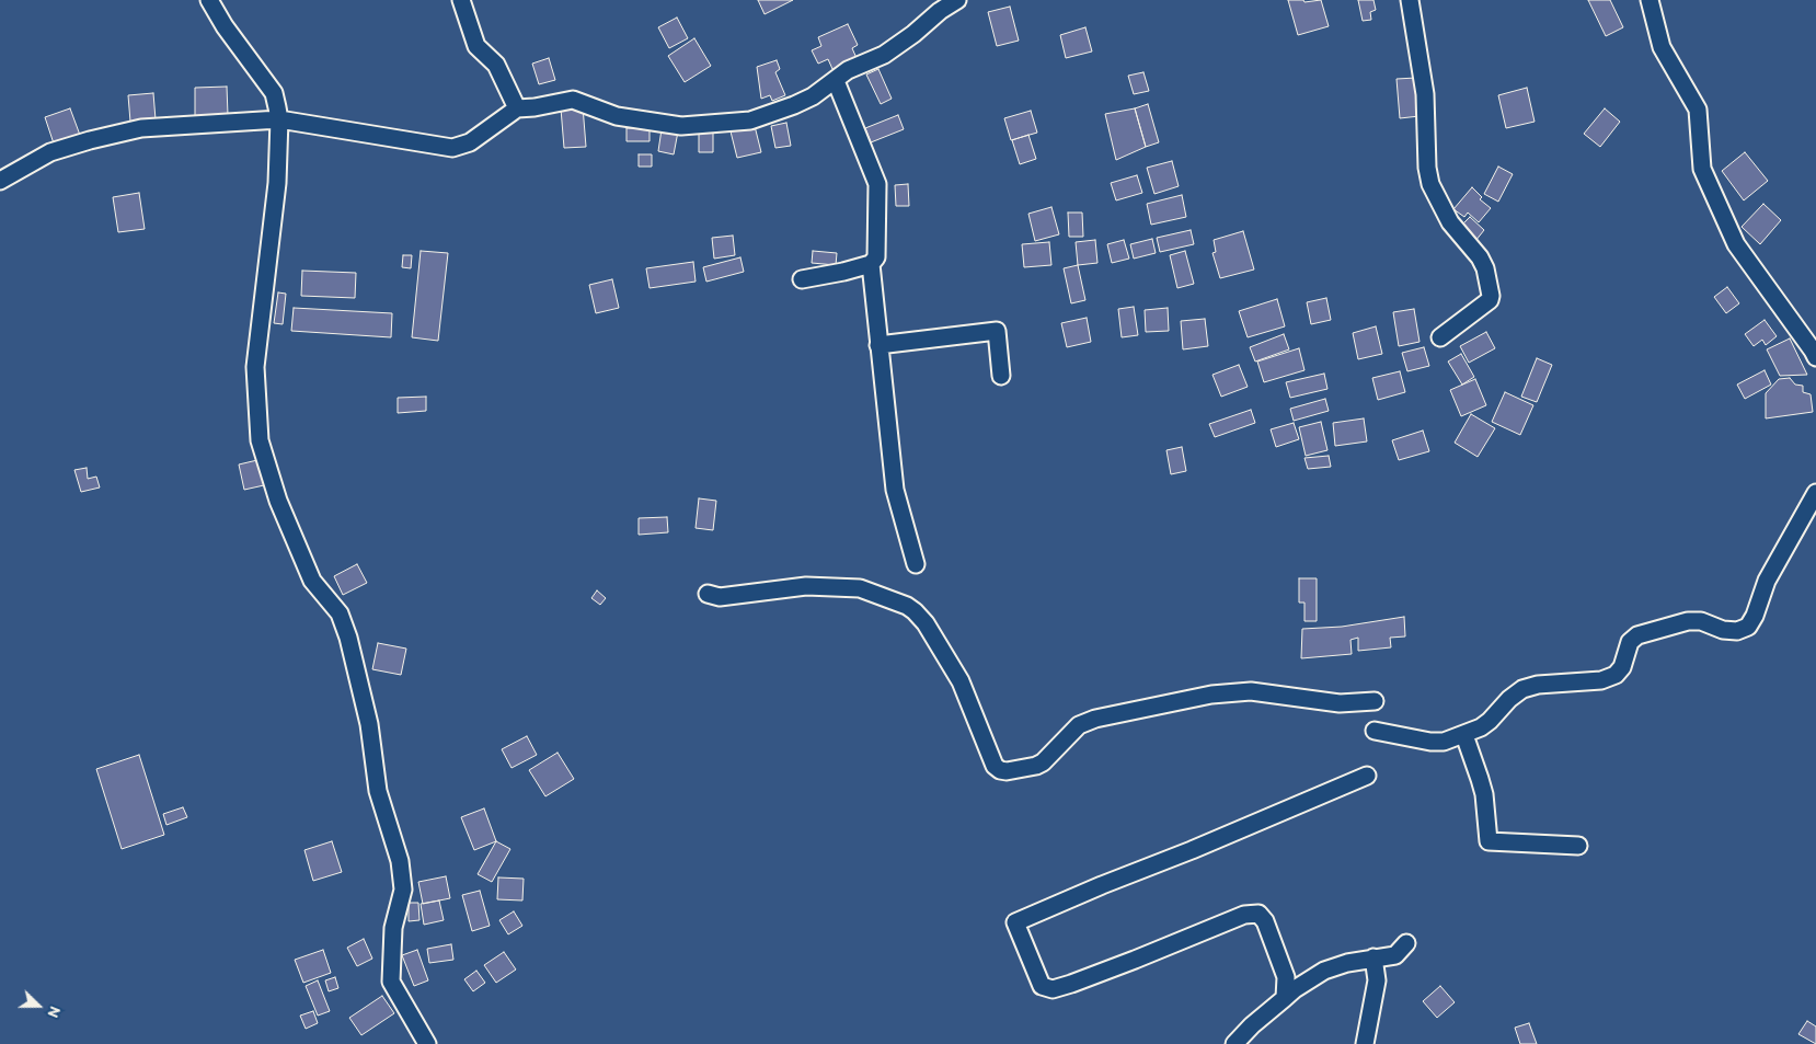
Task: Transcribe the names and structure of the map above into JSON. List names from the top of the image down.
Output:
{
  "north": "right"
}
